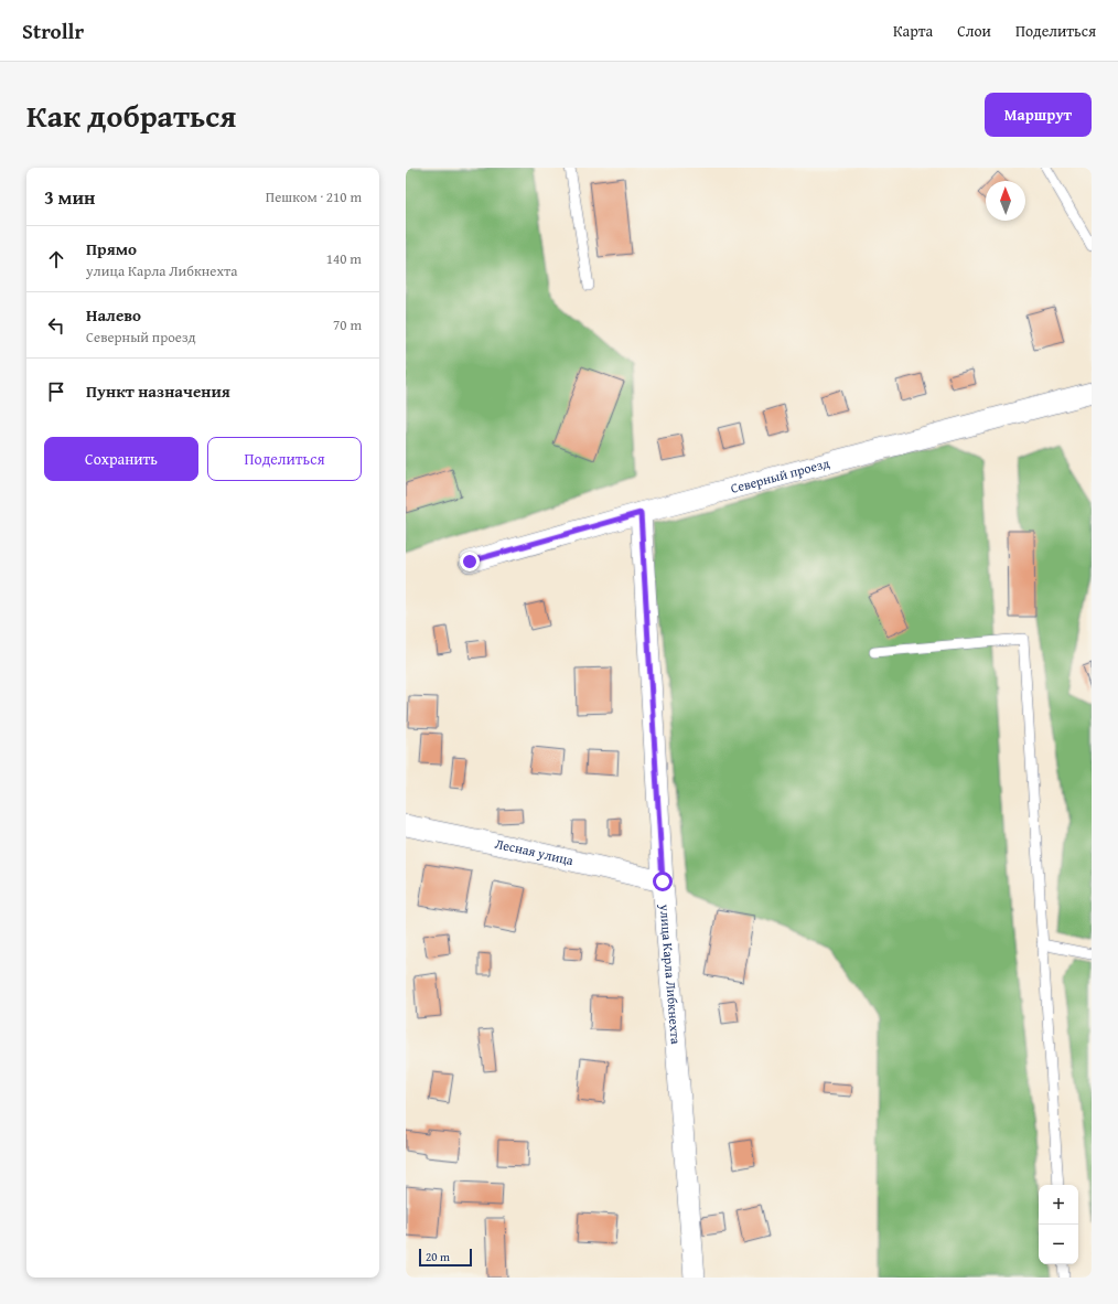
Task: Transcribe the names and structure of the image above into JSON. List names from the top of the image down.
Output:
{
  "streets": {
    "street": ["Северный проезд", "Лесная улица", "улица Карла Либкнехта"]
  },
  "crossings": [
    ["Северный проезд", "улица Карла Либкнехта"],
    ["Лесная улица", "улица Карла Либкнехта"]
  ],
  "scale_bar": "20 m",
  "north": "top",
  "page": {
    "header": "Strollr",
    "nav": ["Карта", "Слои", "Поделиться"],
    "title": "Как добраться",
    "buttons": [
      "Маршрут",
      ["Сохранить", "Поделиться"]
    ],
    "heading": ["3 мин", "Пешком · 210 m"],
    "list": [
      ["Прямо", "улица Карла Либкнехта", "140 m"],
      ["Налево", "Северный проезд", "70 m"],
      "Пункт назначения"
    ],
    "map_buttons": ["+", "−"],
    "scale": "20 m"
  }
}
